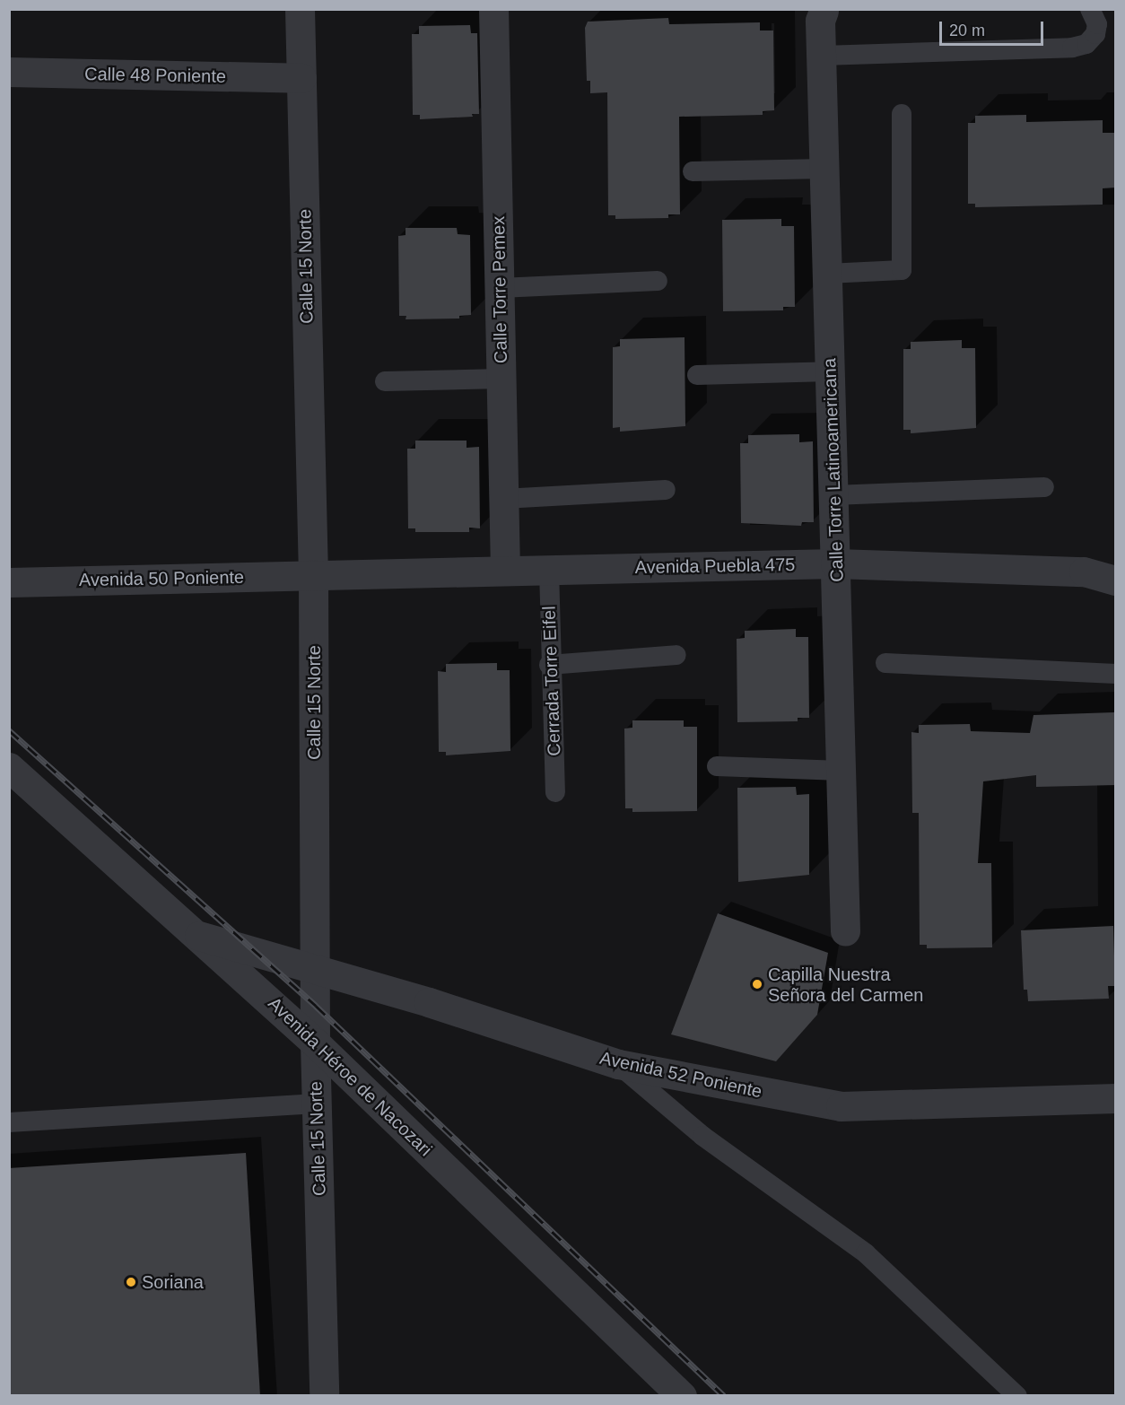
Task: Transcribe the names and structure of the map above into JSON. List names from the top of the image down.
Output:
{
  "streets": {
    "street": [
      "Calle 48 Poniente",
      "Calle 15 Norte",
      "Calle Torre Pemex",
      "Calle Torre Latinoamericana",
      "Avenida Puebla 475",
      "Avenida 50 Poniente",
      "Avenida 52 Poniente",
      "Avenida Héroe de Nacozari"
    ],
    "lane": ["Cerrada Torre Eifel"]
  },
  "crossings": [
    ["Calle 48 Poniente", "Calle 15 Norte"],
    ["Calle 15 Norte", "Avenida Puebla 475"],
    ["Calle 15 Norte", "Avenida 50 Poniente"],
    ["Calle 15 Norte", "Avenida 52 Poniente"],
    ["Calle 15 Norte", "Avenida Héroe de Nacozari"],
    ["Calle Torre Pemex", "Avenida Puebla 475"],
    ["Calle Torre Latinoamericana", "Avenida Puebla 475"],
    ["Avenida Puebla 475", "Avenida 50 Poniente"],
    ["Avenida Puebla 475", "Cerrada Torre Eifel"],
    ["Avenida 52 Poniente", "Avenida Héroe de Nacozari"]
  ],
  "places": ["Capilla Nuestra Señora del Carmen", "Soriana"],
  "scale_bar": "20 m"
}
